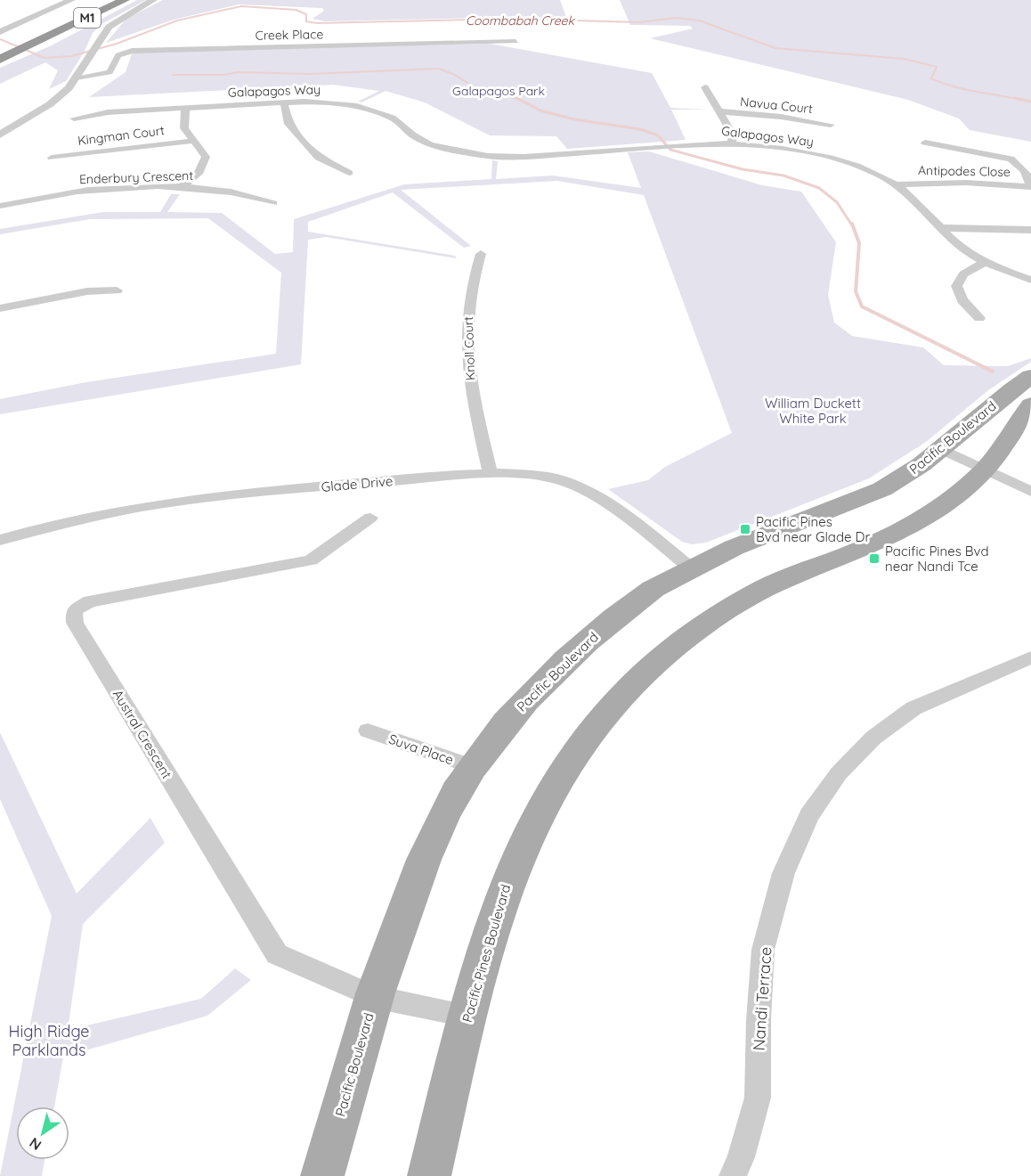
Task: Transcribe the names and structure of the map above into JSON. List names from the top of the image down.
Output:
{
  "streets": {
    "highway": ["M1"],
    "main road": ["Pacific Boulevard", "Pacific Pines Boulevard"],
    "street": [
      "Creek Place",
      "Galapagos Way",
      "Navua Court",
      "Kingman Court",
      "Antipodes Close",
      "Enderbury Crescent",
      "Knoll Court",
      "Glade Drive",
      "Austral Crescent",
      "Suva Place",
      "Nandi Terrace"
    ]
  },
  "crossings": [
    ["Galapagos Way", "Antipodes Close"],
    ["Knoll Court", "Glade Drive"],
    ["Pacific Boulevard", "Glade Drive"],
    ["Pacific Boulevard", "Austral Crescent"],
    ["Pacific Boulevard", "Suva Place"],
    ["Austral Crescent", "Pacific Pines Boulevard"]
  ],
  "water": ["Coombabah Creek"],
  "parks": ["Galapagos Park", "William Duckett White Park", "High Ridge Parklands"],
  "places": {
    "transit": ["Pacific Pines Bvd near Glade Dr", "Pacific Pines Bvd near Nandi Tce"]
  },
  "north": "bottom left"
}
